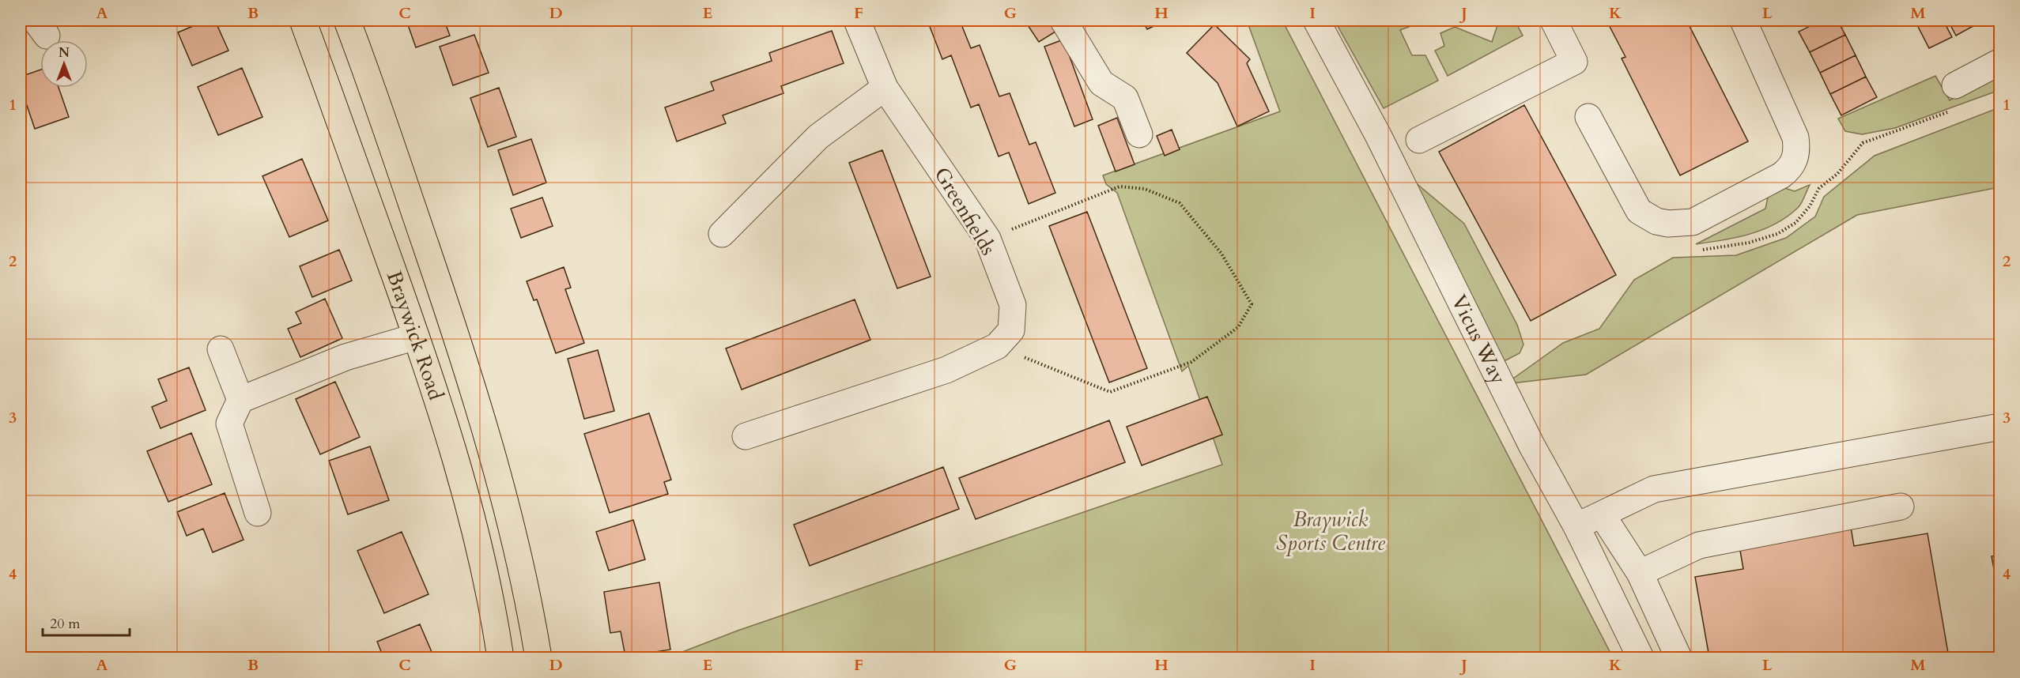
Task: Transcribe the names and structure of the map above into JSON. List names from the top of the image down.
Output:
{
  "streets": {
    "main road": ["Braywick Road"],
    "street": ["Greenfields", "Vicus Way"]
  },
  "parks": ["Braywick Sports Centre"],
  "scale_bar": "20 m",
  "north": "top",
  "grid": {
    "columns": [
      "A",
      "B",
      "C",
      "D",
      "E",
      "F",
      "G",
      "H",
      "I",
      "J",
      "K",
      "L",
      "M"
    ],
    "rows": [
      "1",
      "2",
      "3",
      "4"
    ]
  }
}
